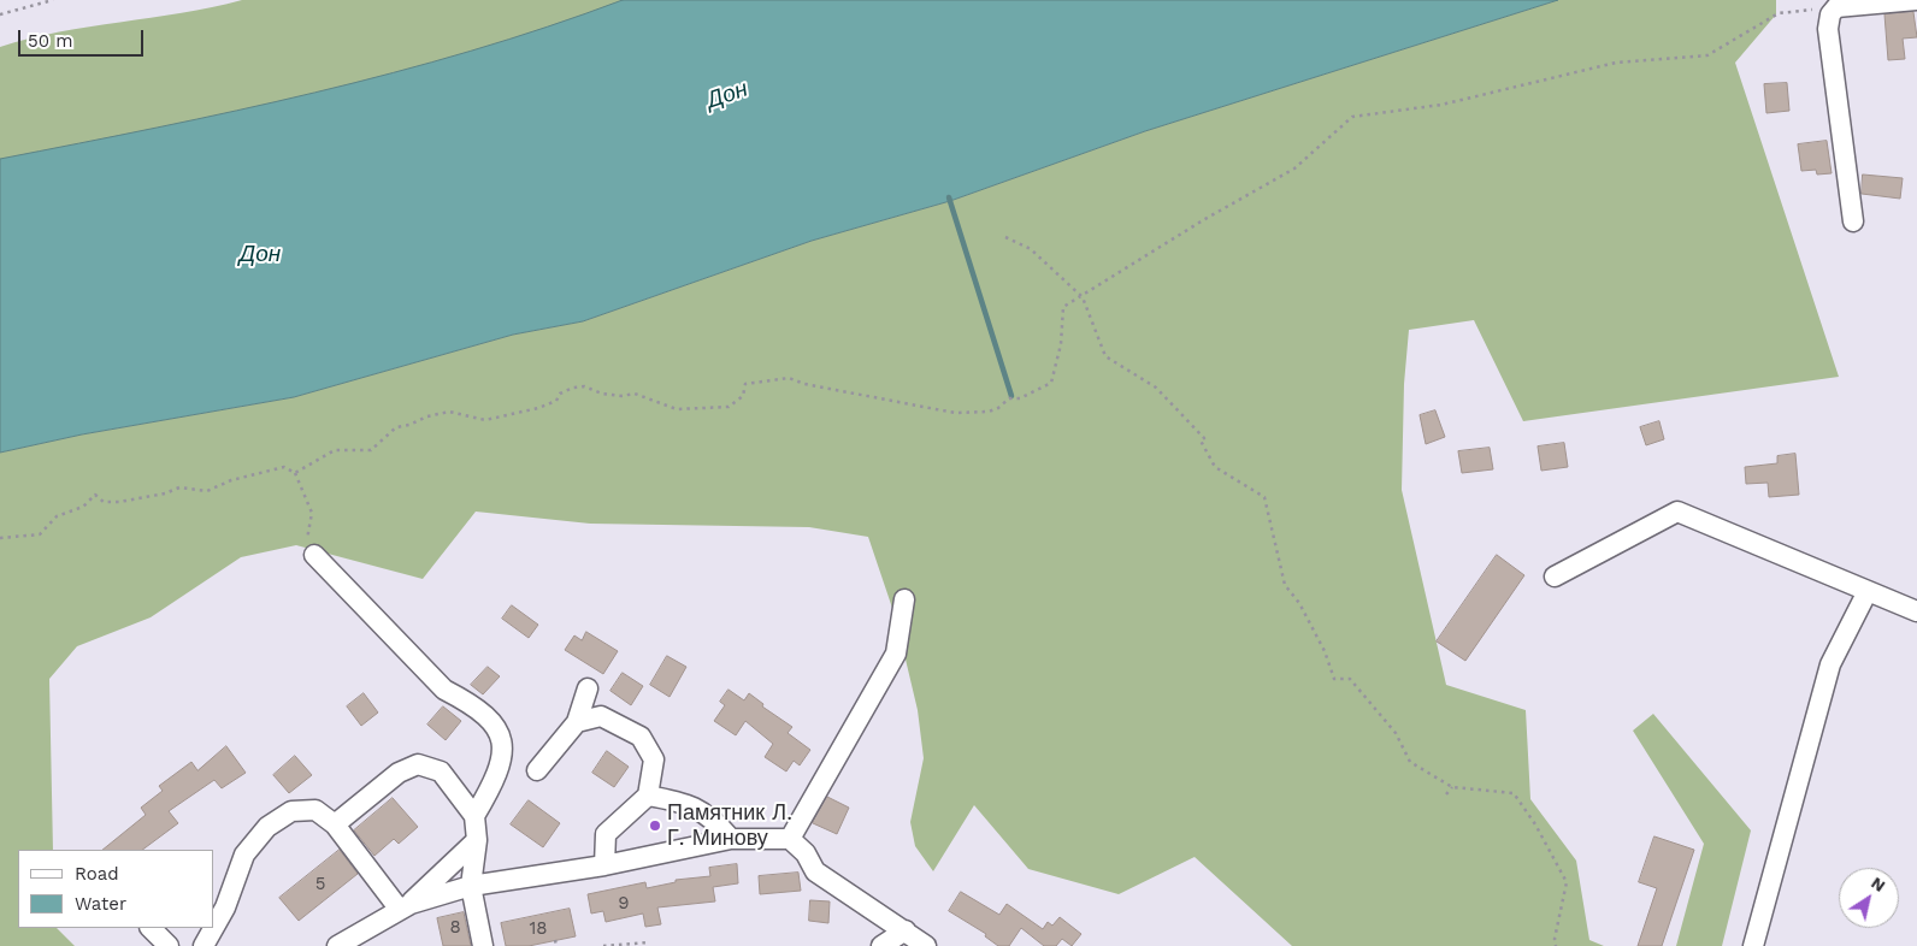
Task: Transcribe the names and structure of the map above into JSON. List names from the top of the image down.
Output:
{
  "water": ["Дон"],
  "places": ["Памятник Л. Г. Минову"],
  "house_numbers": [
    "5",
    "9",
    "8",
    "18"
  ],
  "legend": ["Road", "Water"],
  "scale_bar": "50 m",
  "north": "top right"
}
